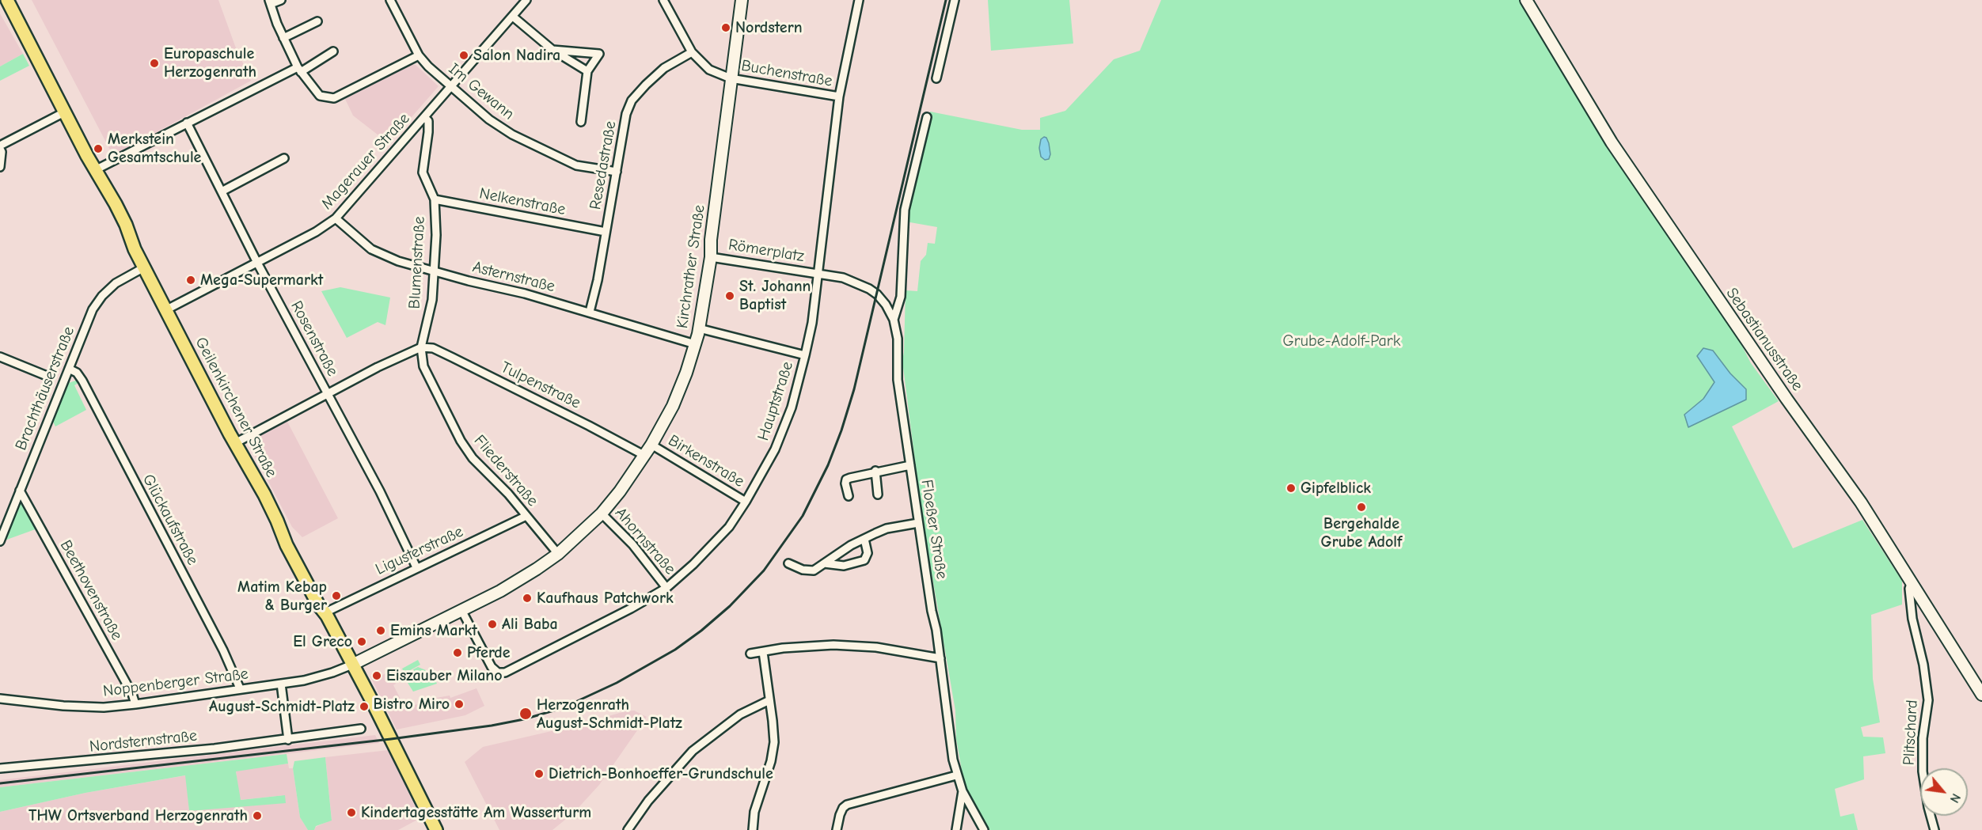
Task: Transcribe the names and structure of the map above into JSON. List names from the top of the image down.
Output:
{
  "streets": {
    "main road": ["Kirchrather Straße", "Sebastianusstraße", "Geilenkirchener Straße"],
    "street": [
      "Buchenstraße",
      "Im Gewann",
      "Magerauer Straße",
      "Resedastraße",
      "Nelkenstraße",
      "Römerplatz",
      "Blumenstraße",
      "Asternstraße",
      "Rosenstraße",
      "Tulpenstraße",
      "Brachthäuserstraße",
      "Hauptstraße",
      "Birkenstraße",
      "Fliederstraße",
      "Glückaufstraße",
      "Floeßer Straße",
      "Ahornstraße",
      "Ligusterstraße",
      "Beethovenstraße",
      "Noppenberger Straße",
      "Plitschard",
      "Nordsternstraße"
    ]
  },
  "crossings": [
    ["Buchenstraße", "Resedastraße"],
    ["Buchenstraße", "Kirchrather Straße"],
    ["Buchenstraße", "Hauptstraße"],
    ["Im Gewann", "Magerauer Straße"],
    ["Im Gewann", "Resedastraße"],
    ["Magerauer Straße", "Blumenstraße"],
    ["Magerauer Straße", "Asternstraße"],
    ["Magerauer Straße", "Rosenstraße"],
    ["Magerauer Straße", "Geilenkirchener Straße"],
    ["Resedastraße", "Nelkenstraße"],
    ["Resedastraße", "Asternstraße"],
    ["Nelkenstraße", "Blumenstraße"],
    ["Römerplatz", "Kirchrather Straße"],
    ["Römerplatz", "Hauptstraße"],
    ["Römerplatz", "Floeßer Straße"],
    ["Blumenstraße", "Asternstraße"],
    ["Blumenstraße", "Tulpenstraße"],
    ["Blumenstraße", "Fliederstraße"],
    ["Kirchrather Straße", "Asternstraße"],
    ["Kirchrather Straße", "Tulpenstraße"],
    ["Kirchrather Straße", "Hauptstraße"],
    ["Kirchrather Straße", "Birkenstraße"],
    ["Kirchrather Straße", "Fliederstraße"],
    ["Kirchrather Straße", "Ahornstraße"],
    ["Rosenstraße", "Ligusterstraße"],
    ["Sebastianusstraße", "Plitschard"],
    ["Tulpenstraße", "Fliederstraße"],
    ["Brachthäuserstraße", "Geilenkirchener Straße"],
    ["Brachthäuserstraße", "Glückaufstraße"],
    ["Brachthäuserstraße", "Beethovenstraße"],
    ["Hauptstraße", "Birkenstraße"],
    ["Hauptstraße", "Floeßer Straße"],
    ["Hauptstraße", "Ahornstraße"],
    ["Geilenkirchener Straße", "Ligusterstraße"],
    ["Geilenkirchener Straße", "Noppenberger Straße"],
    ["Fliederstraße", "Ligusterstraße"],
    ["Glückaufstraße", "Noppenberger Straße"],
    ["Beethovenstraße", "Noppenberger Straße"]
  ],
  "parks": ["Grube-Adolf-Park"],
  "places": [
    "Nordstern",
    "Salon Nadira",
    "Europaschule Herzogenrath",
    "Merkstein Gesamtschule",
    "Mega-Supermarkt",
    "St. Johann Baptist",
    "Gipfelblick",
    "Bergehalde Grube Adolf",
    "Matim Kebap & Burger",
    "Kaufhaus Patchwork",
    "Ali Baba",
    "Emins Markt",
    "El Greco",
    "Pferde",
    "Eiszauber Milano",
    "Bistro Miro",
    "August-Schmidt-Platz",
    "Herzogenrath August-Schmidt-Platz",
    "Dietrich-Bonhoeffer-Grundschule",
    "Kindertagesstätte Am Wasserturm",
    "THW Ortsverband Herzogenrath"
  ],
  "north": "bottom right"
}
